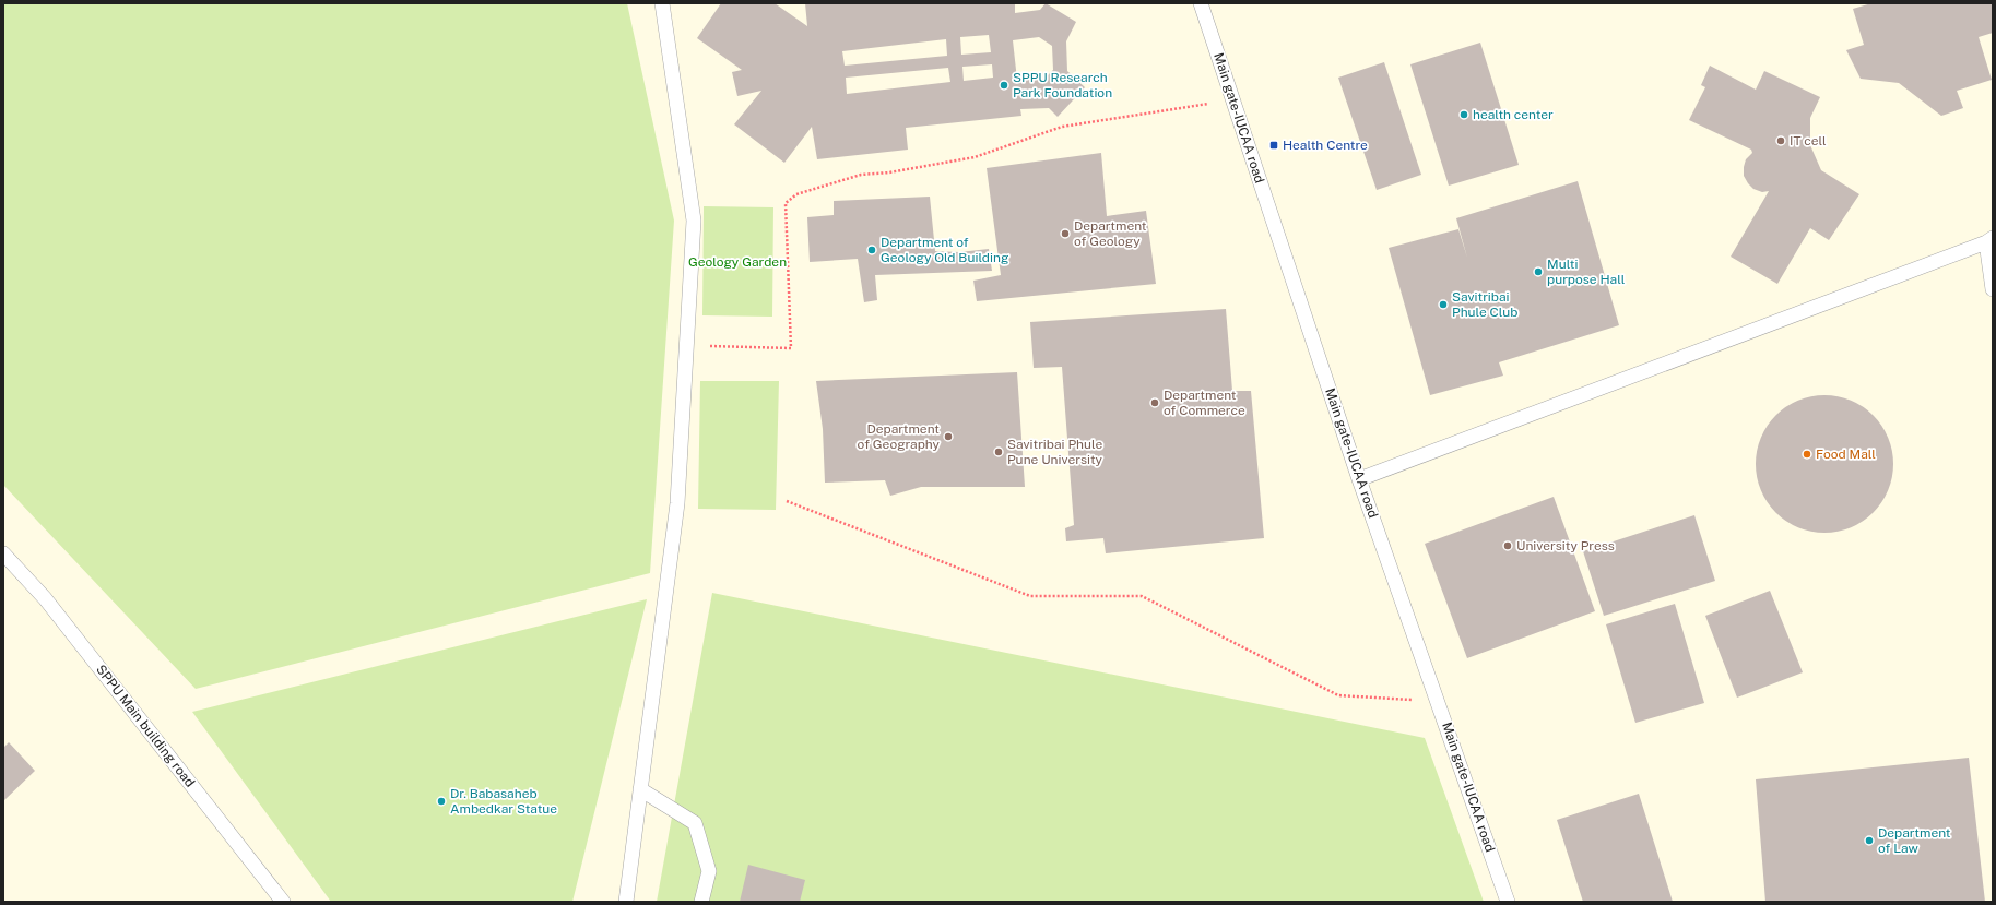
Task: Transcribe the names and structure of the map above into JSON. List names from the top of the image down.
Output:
{
  "streets": {
    "lane": ["Main gate-IUCAA road", "SPPU Main building road"]
  },
  "parks": ["Geology Garden"],
  "places": {
    "other": [
      "SPPU Research Park Foundation",
      "health center",
      "IT cell",
      "Department of Geology",
      "Department of Geology Old Building",
      "Multi purpose Hall",
      "Savitribai Phule Club",
      "Department of Commerce",
      "Department of Geography",
      "Savitribai Phule Pune University",
      "Food Mall",
      "University Press",
      "Dr. Babasaheb Ambedkar Statue",
      "Department of Law"
    ],
    "transit": ["Health Centre"]
  }
}
